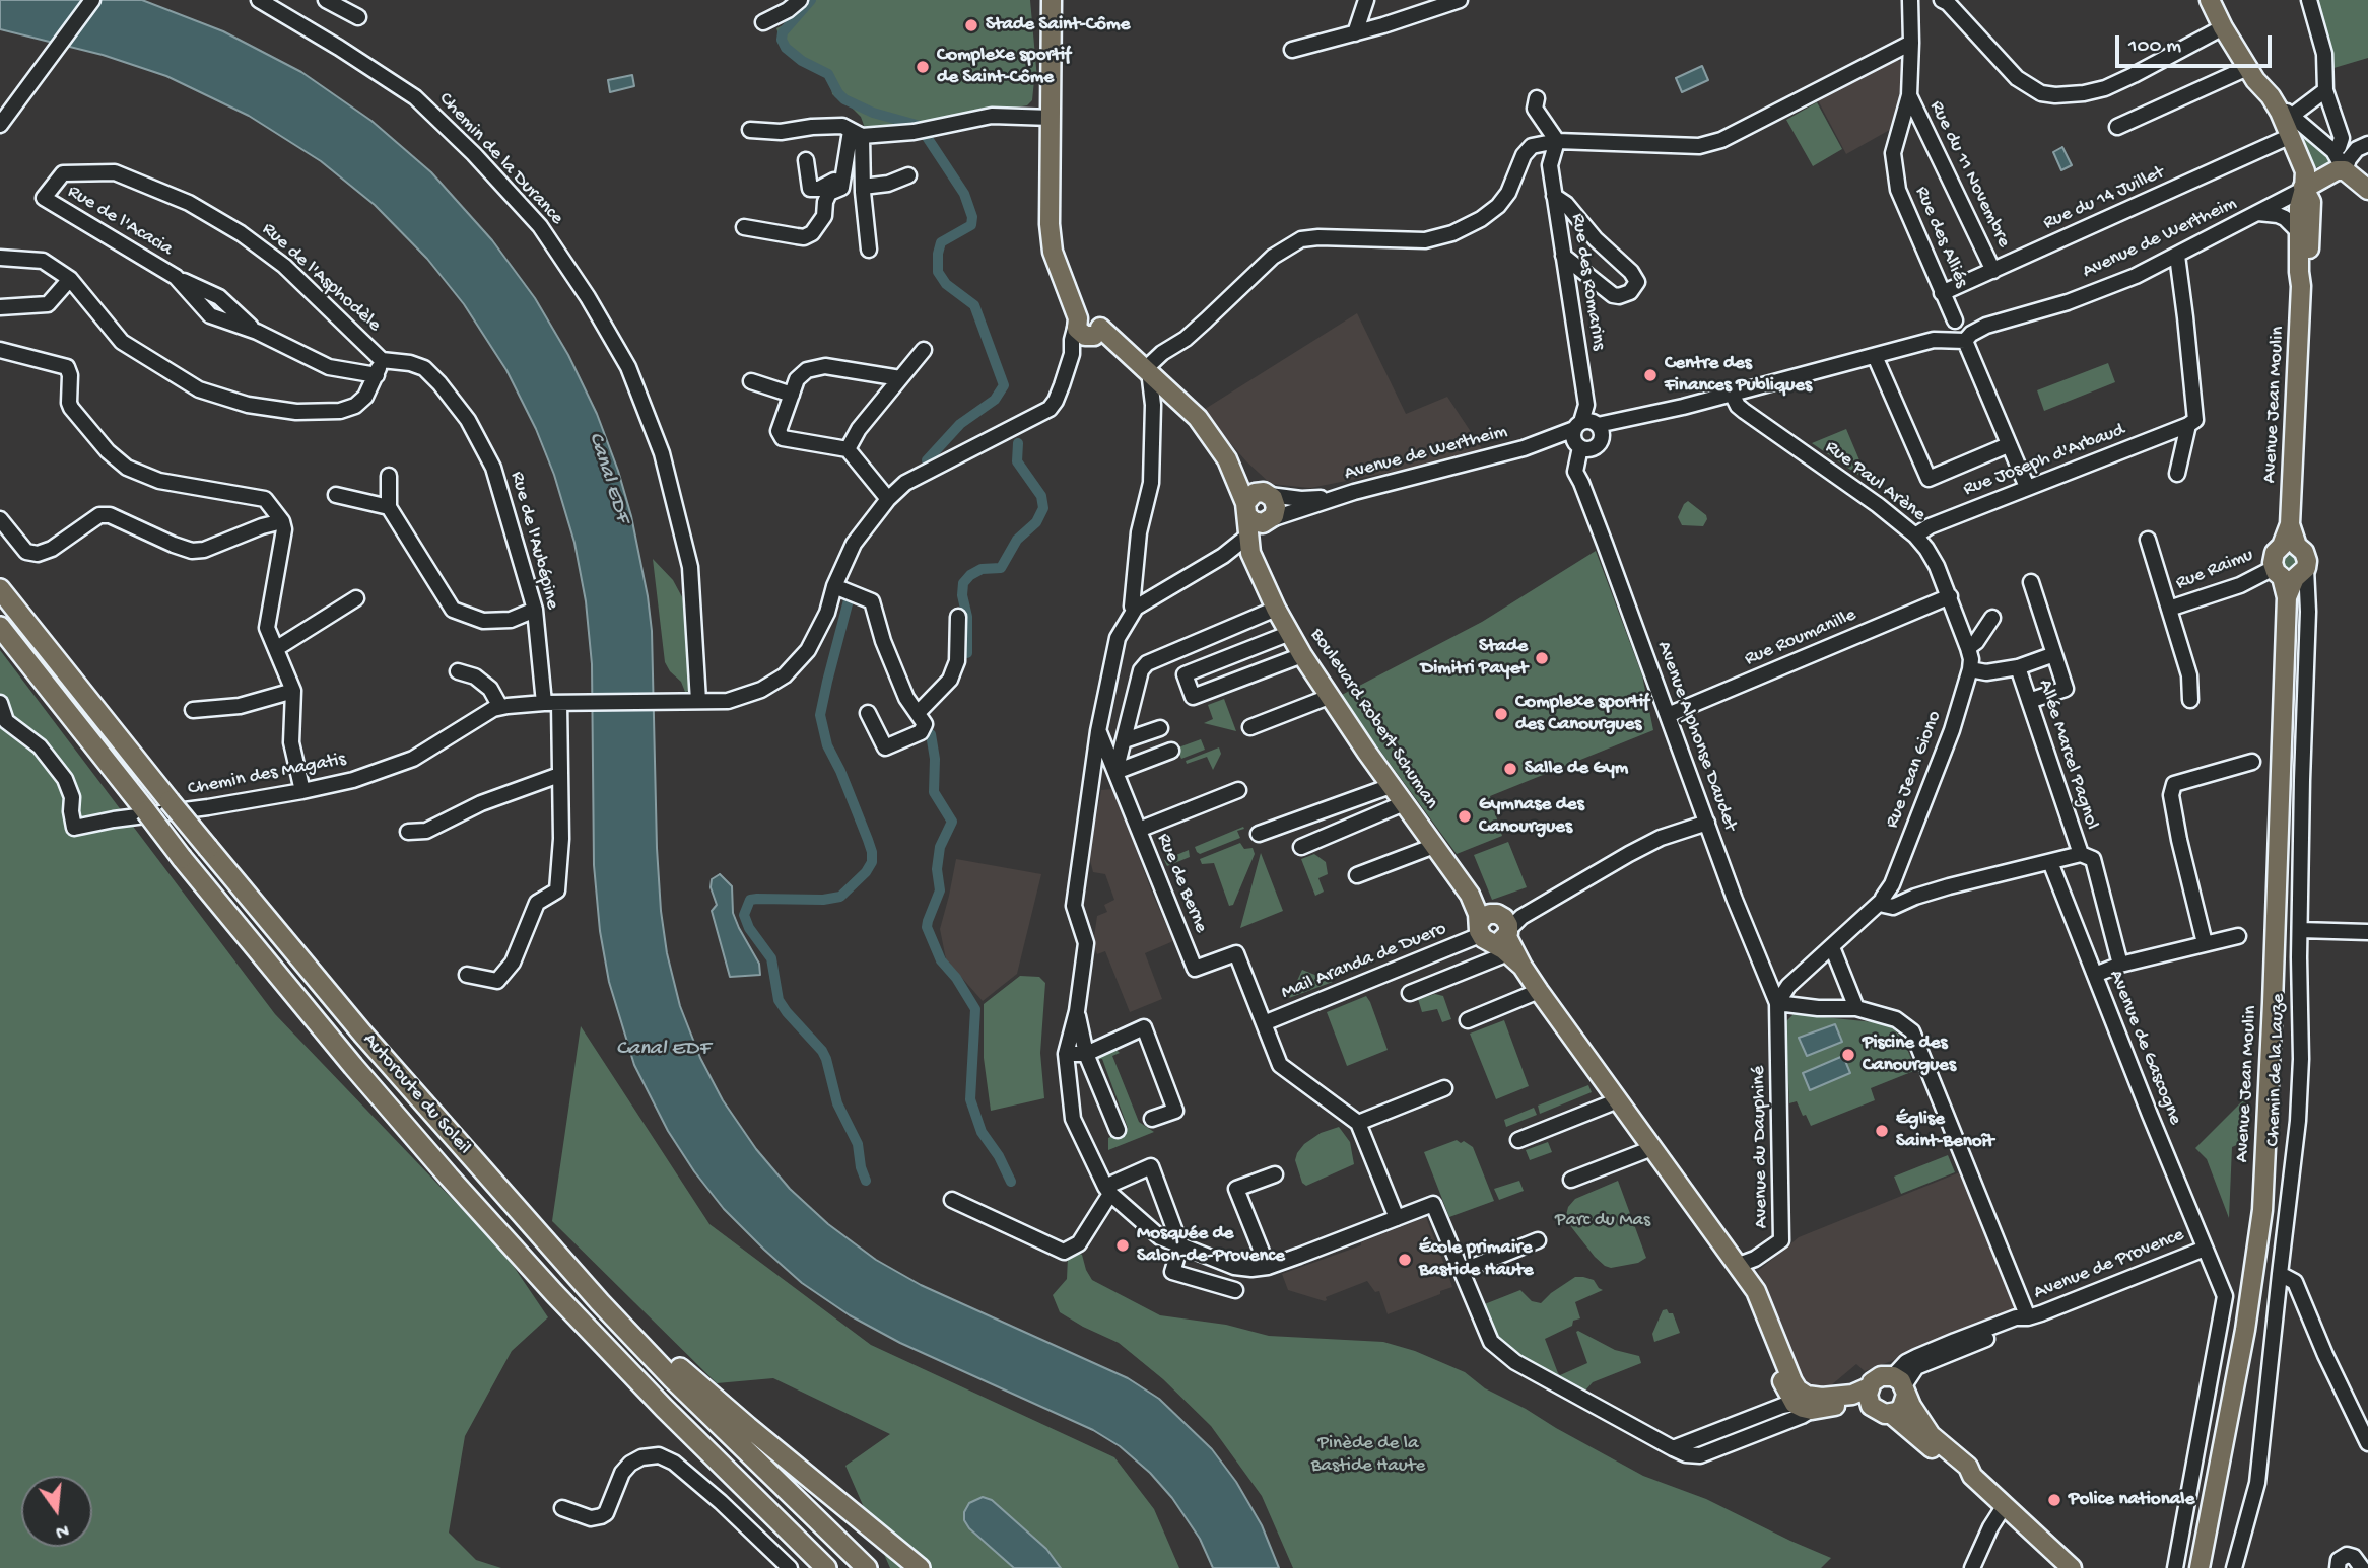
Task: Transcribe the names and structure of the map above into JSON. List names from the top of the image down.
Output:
{
  "streets": {
    "highway": ["Autoroute du Soleil"],
    "main road": ["Avenue Jean Moulin", "Boulevard Robert Schuman"],
    "street": [
      "Chemin de la Durance",
      "Rue du 11 Novembre",
      "Rue du 14 Juillet",
      "Rue de l'Acacia",
      "Rue des Alliés",
      "Avenue de Wertheim",
      "Rue de l'Asphodèle",
      "Rue des Romarins",
      "Rue Joseph d'Arbaud",
      "Rue Paul Arène",
      "Rue de l'Aubépine",
      "Rue Raimu",
      "Rue Roumanille",
      "Avenue Alphonse Daudet",
      "Allée Marcel Pagnol",
      "Rue Jean Giono",
      "Chemin des Magatis",
      "Rue de Berne",
      "Mail Aranda de Duero",
      "Avenue de Gascogne",
      "Chemin de la Lauze",
      "Avenue du Dauphiné",
      "Avenue de Provence"
    ]
  },
  "crossings": [
    ["Chemin de la Durance", "Chemin des Magatis"],
    ["Rue du 11 Novembre", "Rue du 14 Juillet"],
    ["Rue du 11 Novembre", "Rue des Alliés"],
    ["Rue du 14 Juillet", "Rue des Alliés"],
    ["Rue de l'Acacia", "Rue de l'Asphodèle"],
    ["Rue des Alliés", "Avenue de Wertheim"],
    ["Rue des Alliés", "Rue Joseph d'Arbaud"],
    ["Avenue de Wertheim", "Rue des Romarins"],
    ["Avenue de Wertheim", "Avenue Jean Moulin"],
    ["Avenue de Wertheim", "Rue Paul Arène"],
    ["Avenue de Wertheim", "Boulevard Robert Schuman"],
    ["Avenue de Wertheim", "Avenue Alphonse Daudet"],
    ["Rue de l'Asphodèle", "Rue de l'Aubépine"],
    ["Rue des Romarins", "Avenue Alphonse Daudet"],
    ["Avenue Jean Moulin", "Rue Raimu"],
    ["Avenue Jean Moulin", "Chemin de la Lauze"],
    ["Rue Joseph d'Arbaud", "Rue Paul Arène"],
    ["Rue Paul Arène", "Rue Roumanille"],
    ["Rue Paul Arène", "Rue Jean Giono"],
    ["Rue de l'Aubépine", "Chemin des Magatis"],
    ["Rue Raimu", "Chemin de la Lauze"],
    ["Rue Roumanille", "Avenue Alphonse Daudet"],
    ["Boulevard Robert Schuman", "Mail Aranda de Duero"],
    ["Boulevard Robert Schuman", "Avenue du Dauphiné"],
    ["Avenue Alphonse Daudet", "Avenue du Dauphiné"],
    ["Rue de Berne", "Mail Aranda de Duero"],
    ["Avenue de Gascogne", "Avenue de Provence"]
  ],
  "water": ["Canal EDF"],
  "parks": ["Parc du Mas", "Pinède de la Bastide Haute"],
  "places": [
    "Stade Saint-Côme",
    "Complexe sportif de Saint-Côme",
    "Centre des Finances Publiques",
    "Stade Dimitri Payet",
    "Complexe sportif des Canourgues",
    "Salle de Gym",
    "Gymnase des Canourgues",
    "Piscine des Canourgues",
    "Église Saint-Benoît",
    "Mosquée de Salon-de-Provence",
    "École primaire Bastide Haute",
    "Police nationale"
  ],
  "scale_bar": "100 m",
  "north": "bottom"
}
